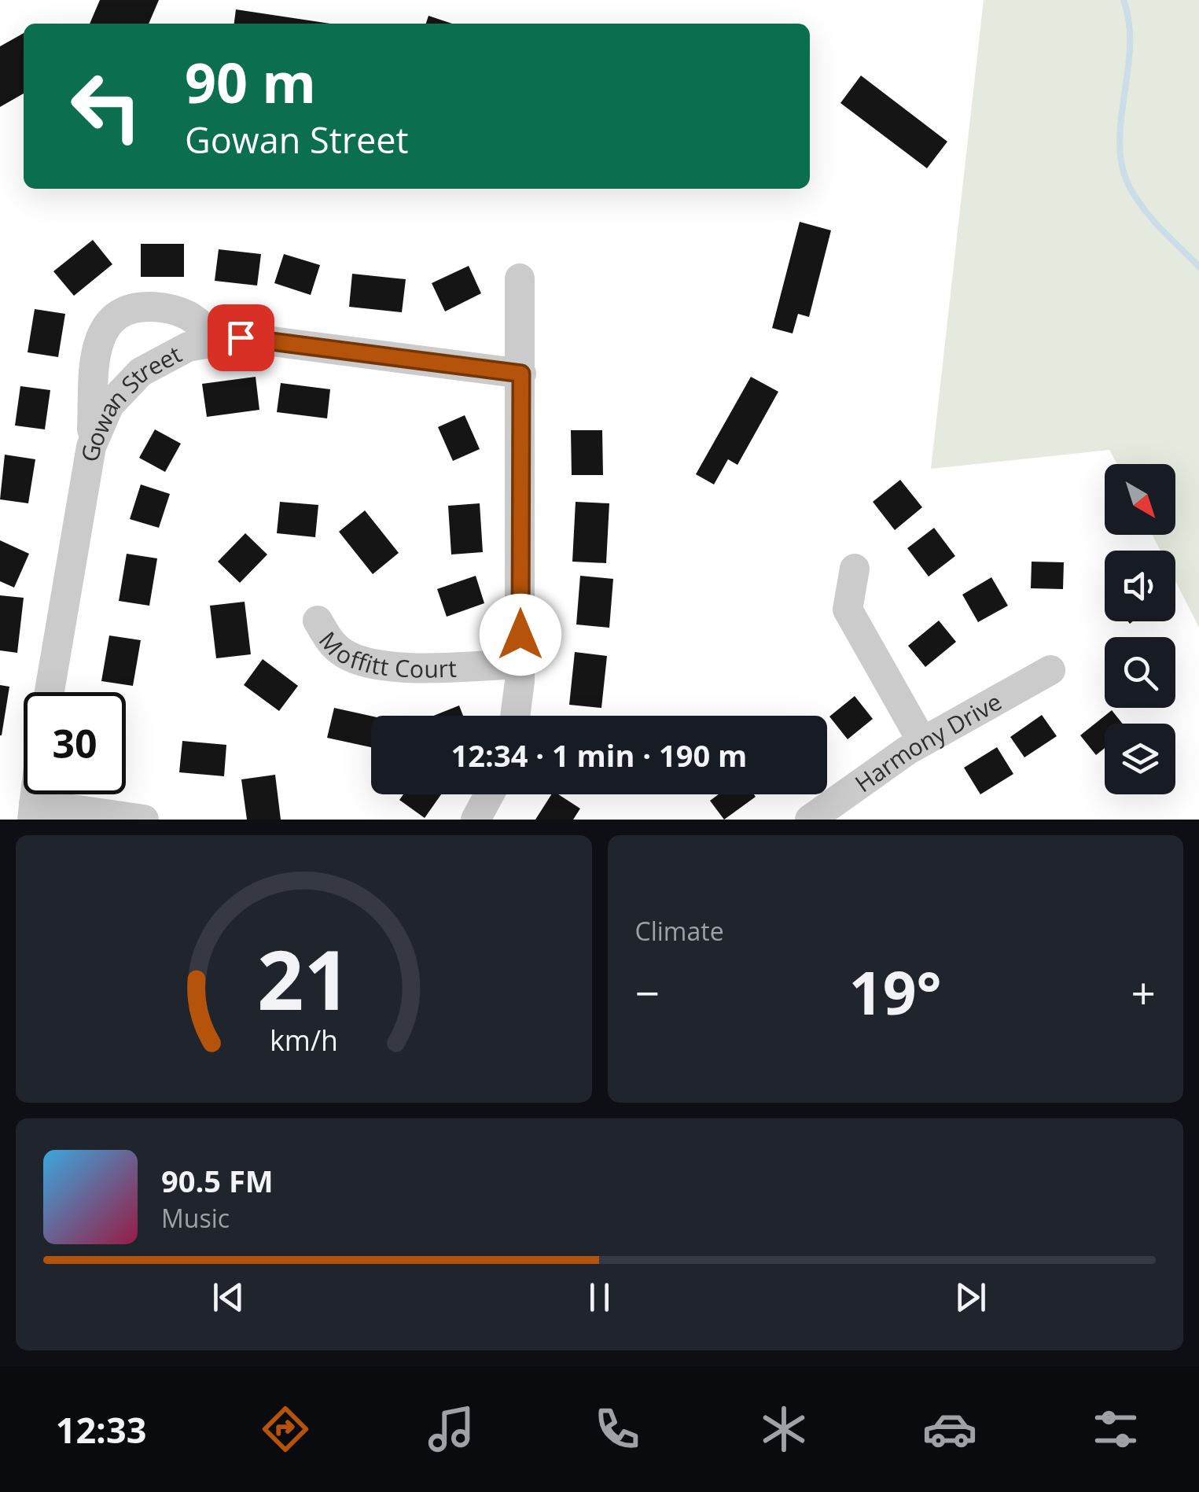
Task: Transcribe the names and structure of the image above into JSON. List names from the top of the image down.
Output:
{
  "streets": {
    "street": ["Gowan Street", "Moffitt Court", "Harmony Drive"]
  },
  "north": "bottom right",
  "page": {
    "turn": ["90 m", "Gowan Street"],
    "limit": "30",
    "trip": "12:34 · 1 min · 190 m",
    "tile": "Climate",
    "heat": ["−", "19°", "+"],
    "song": ["90.5 FM", "Music"],
    "tabs": "12:33",
    "gauge": ["21", "km/h"]
  }
}
